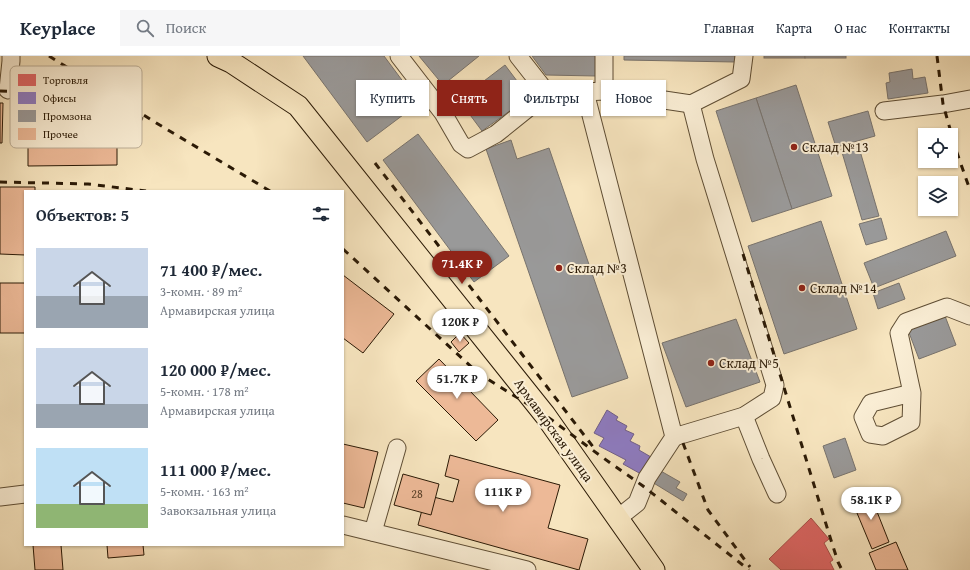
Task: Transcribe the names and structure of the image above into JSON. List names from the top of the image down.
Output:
{
  "streets": {
    "main road": ["Армавирская улица"]
  },
  "places": [
    "Склад №13",
    "Склад №3",
    "Склад №14",
    "Склад №5"
  ],
  "house_numbers": ["28"],
  "legend": [
    "Торговля",
    "Офисы",
    "Промзона",
    "Прочее"
  ],
  "page": {
    "header": "Keyplace",
    "search": "Поиск",
    "nav": [
      "Главная",
      "Карта",
      "О нас",
      "Контакты"
    ],
    "chip": [
      "Купить",
      "Снять",
      "Фильтры",
      "Новое"
    ],
    "heading": "Объектов: 5",
    "list": [
      {
        "name": "71 400 ₽/мес.",
        "note": "3-комн. · 89 m² · Армавирская улица"
      },
      {
        "name": "120 000 ₽/мес.",
        "note": "5-комн. · 178 m² · Армавирская улица"
      },
      {
        "name": "111 000 ₽/мес.",
        "note": "5-комн. · 163 m² · Завокзальная улица"
      }
    ],
    "price": [
      "71.4K ₽",
      "120K ₽",
      "51.7K ₽",
      "111K ₽",
      "58.1K ₽"
    ]
  }
}
